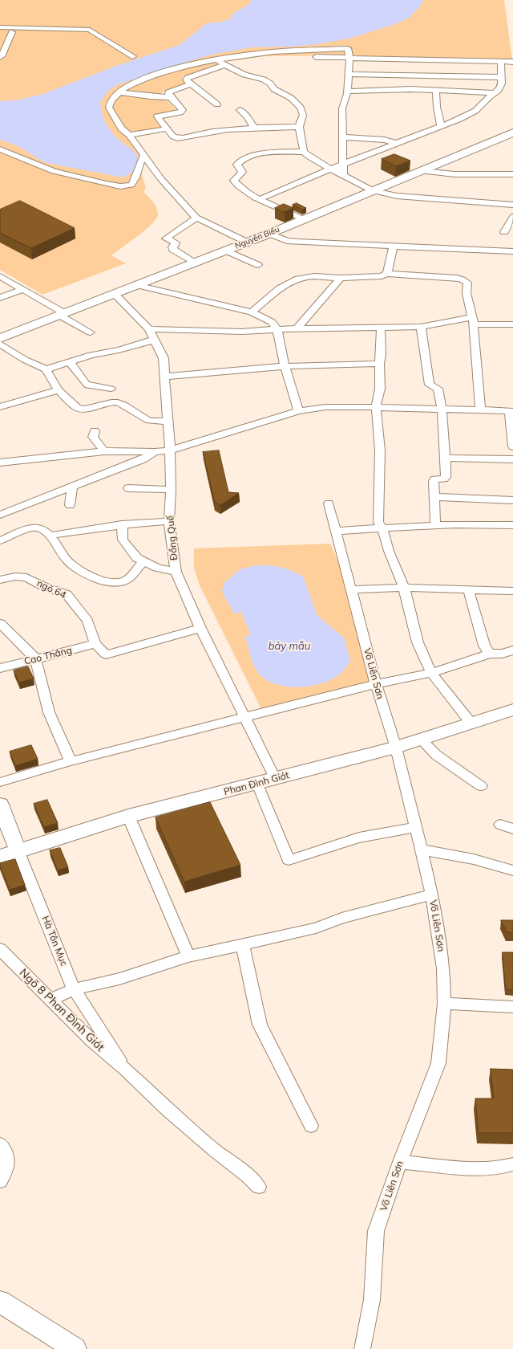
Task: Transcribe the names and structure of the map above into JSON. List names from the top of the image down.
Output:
{
  "streets": {
    "street": [
      "Nguyễn Biểu",
      "Đồng Quế",
      "ngõ 64",
      "Cao Thắng",
      "Võ Liên Sơn",
      "Phan Đình Giót",
      "Hà Tôn Mục",
      "Ngõ 8 Phan Đình Giót"
    ]
  },
  "crossings": [
    ["Nguyễn Biểu", "Đồng Quế"],
    ["Đồng Quế", "Phan Đình Giót"],
    ["ngõ 64", "Cao Thắng"],
    ["Võ Liên Sơn", "Phan Đình Giót"],
    ["Phan Đình Giót", "Hà Tôn Mục"],
    ["Hà Tôn Mục", "Ngõ 8 Phan Đình Giót"]
  ],
  "water": ["bảy mẫu"]
}
